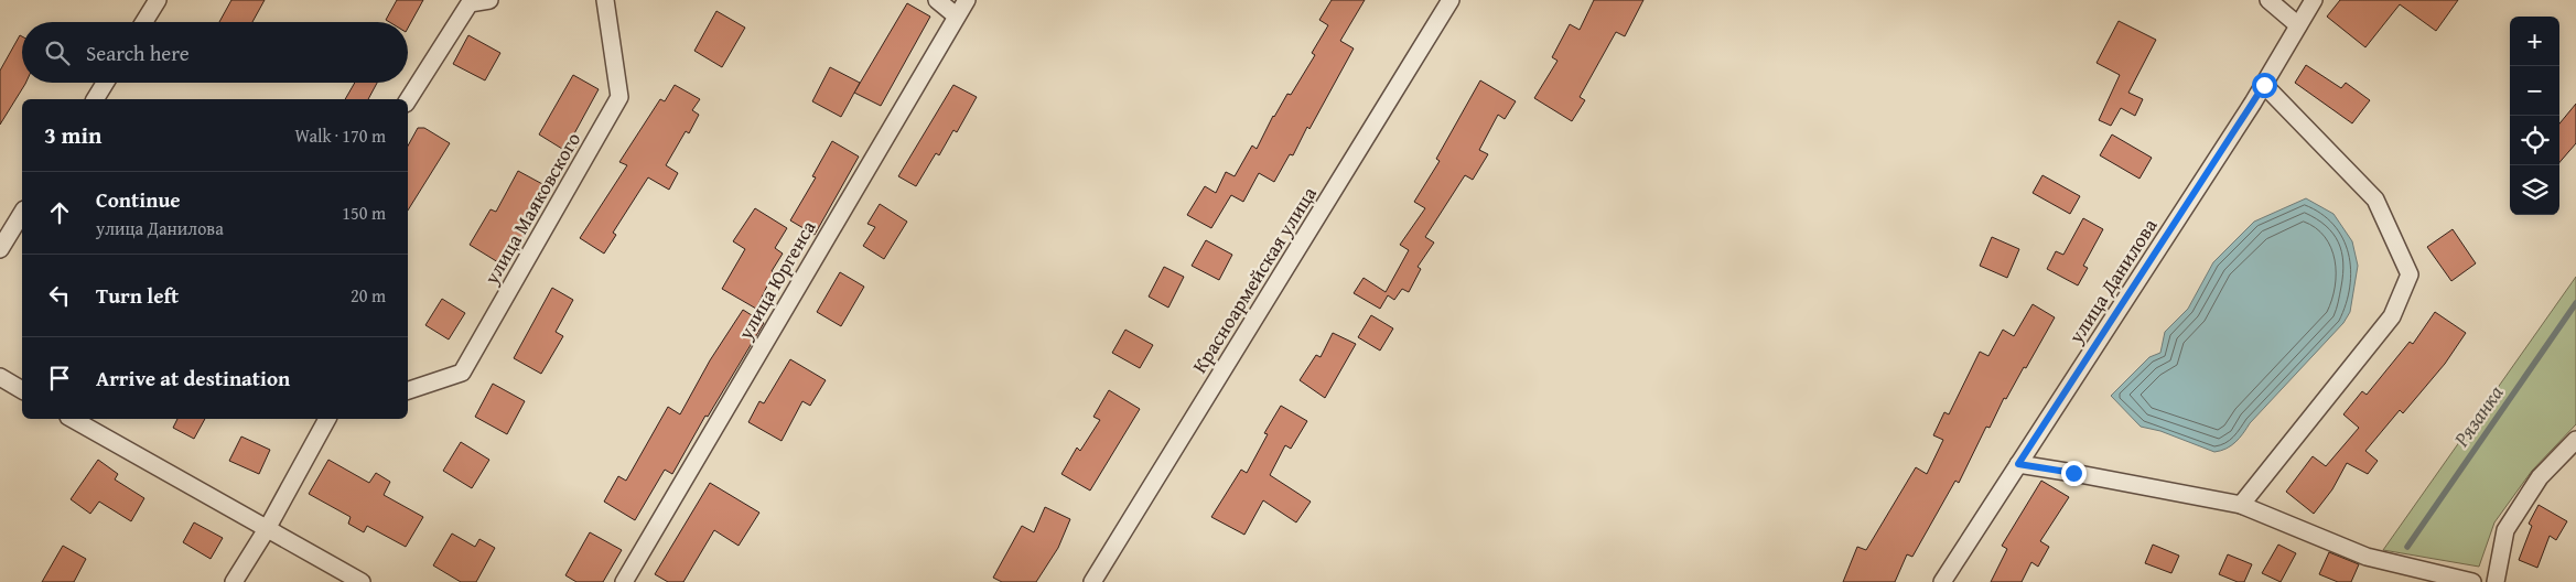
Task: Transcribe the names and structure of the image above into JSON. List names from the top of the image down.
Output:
{
  "streets": {
    "street": [
      "улица Маяковского",
      "улица Юргенса",
      "Красноармейская улица",
      "улица Данилова"
    ]
  },
  "water": ["Рязанка"],
  "page": {
    "map_buttons": ["+", "−"],
    "search": "Search here",
    "heading": ["3 min", "Walk · 170 m"],
    "list": [
      ["Continue", "улица Данилова", "150 m"],
      ["Turn left", "20 m"],
      "Arrive at destination"
    ]
  }
}
